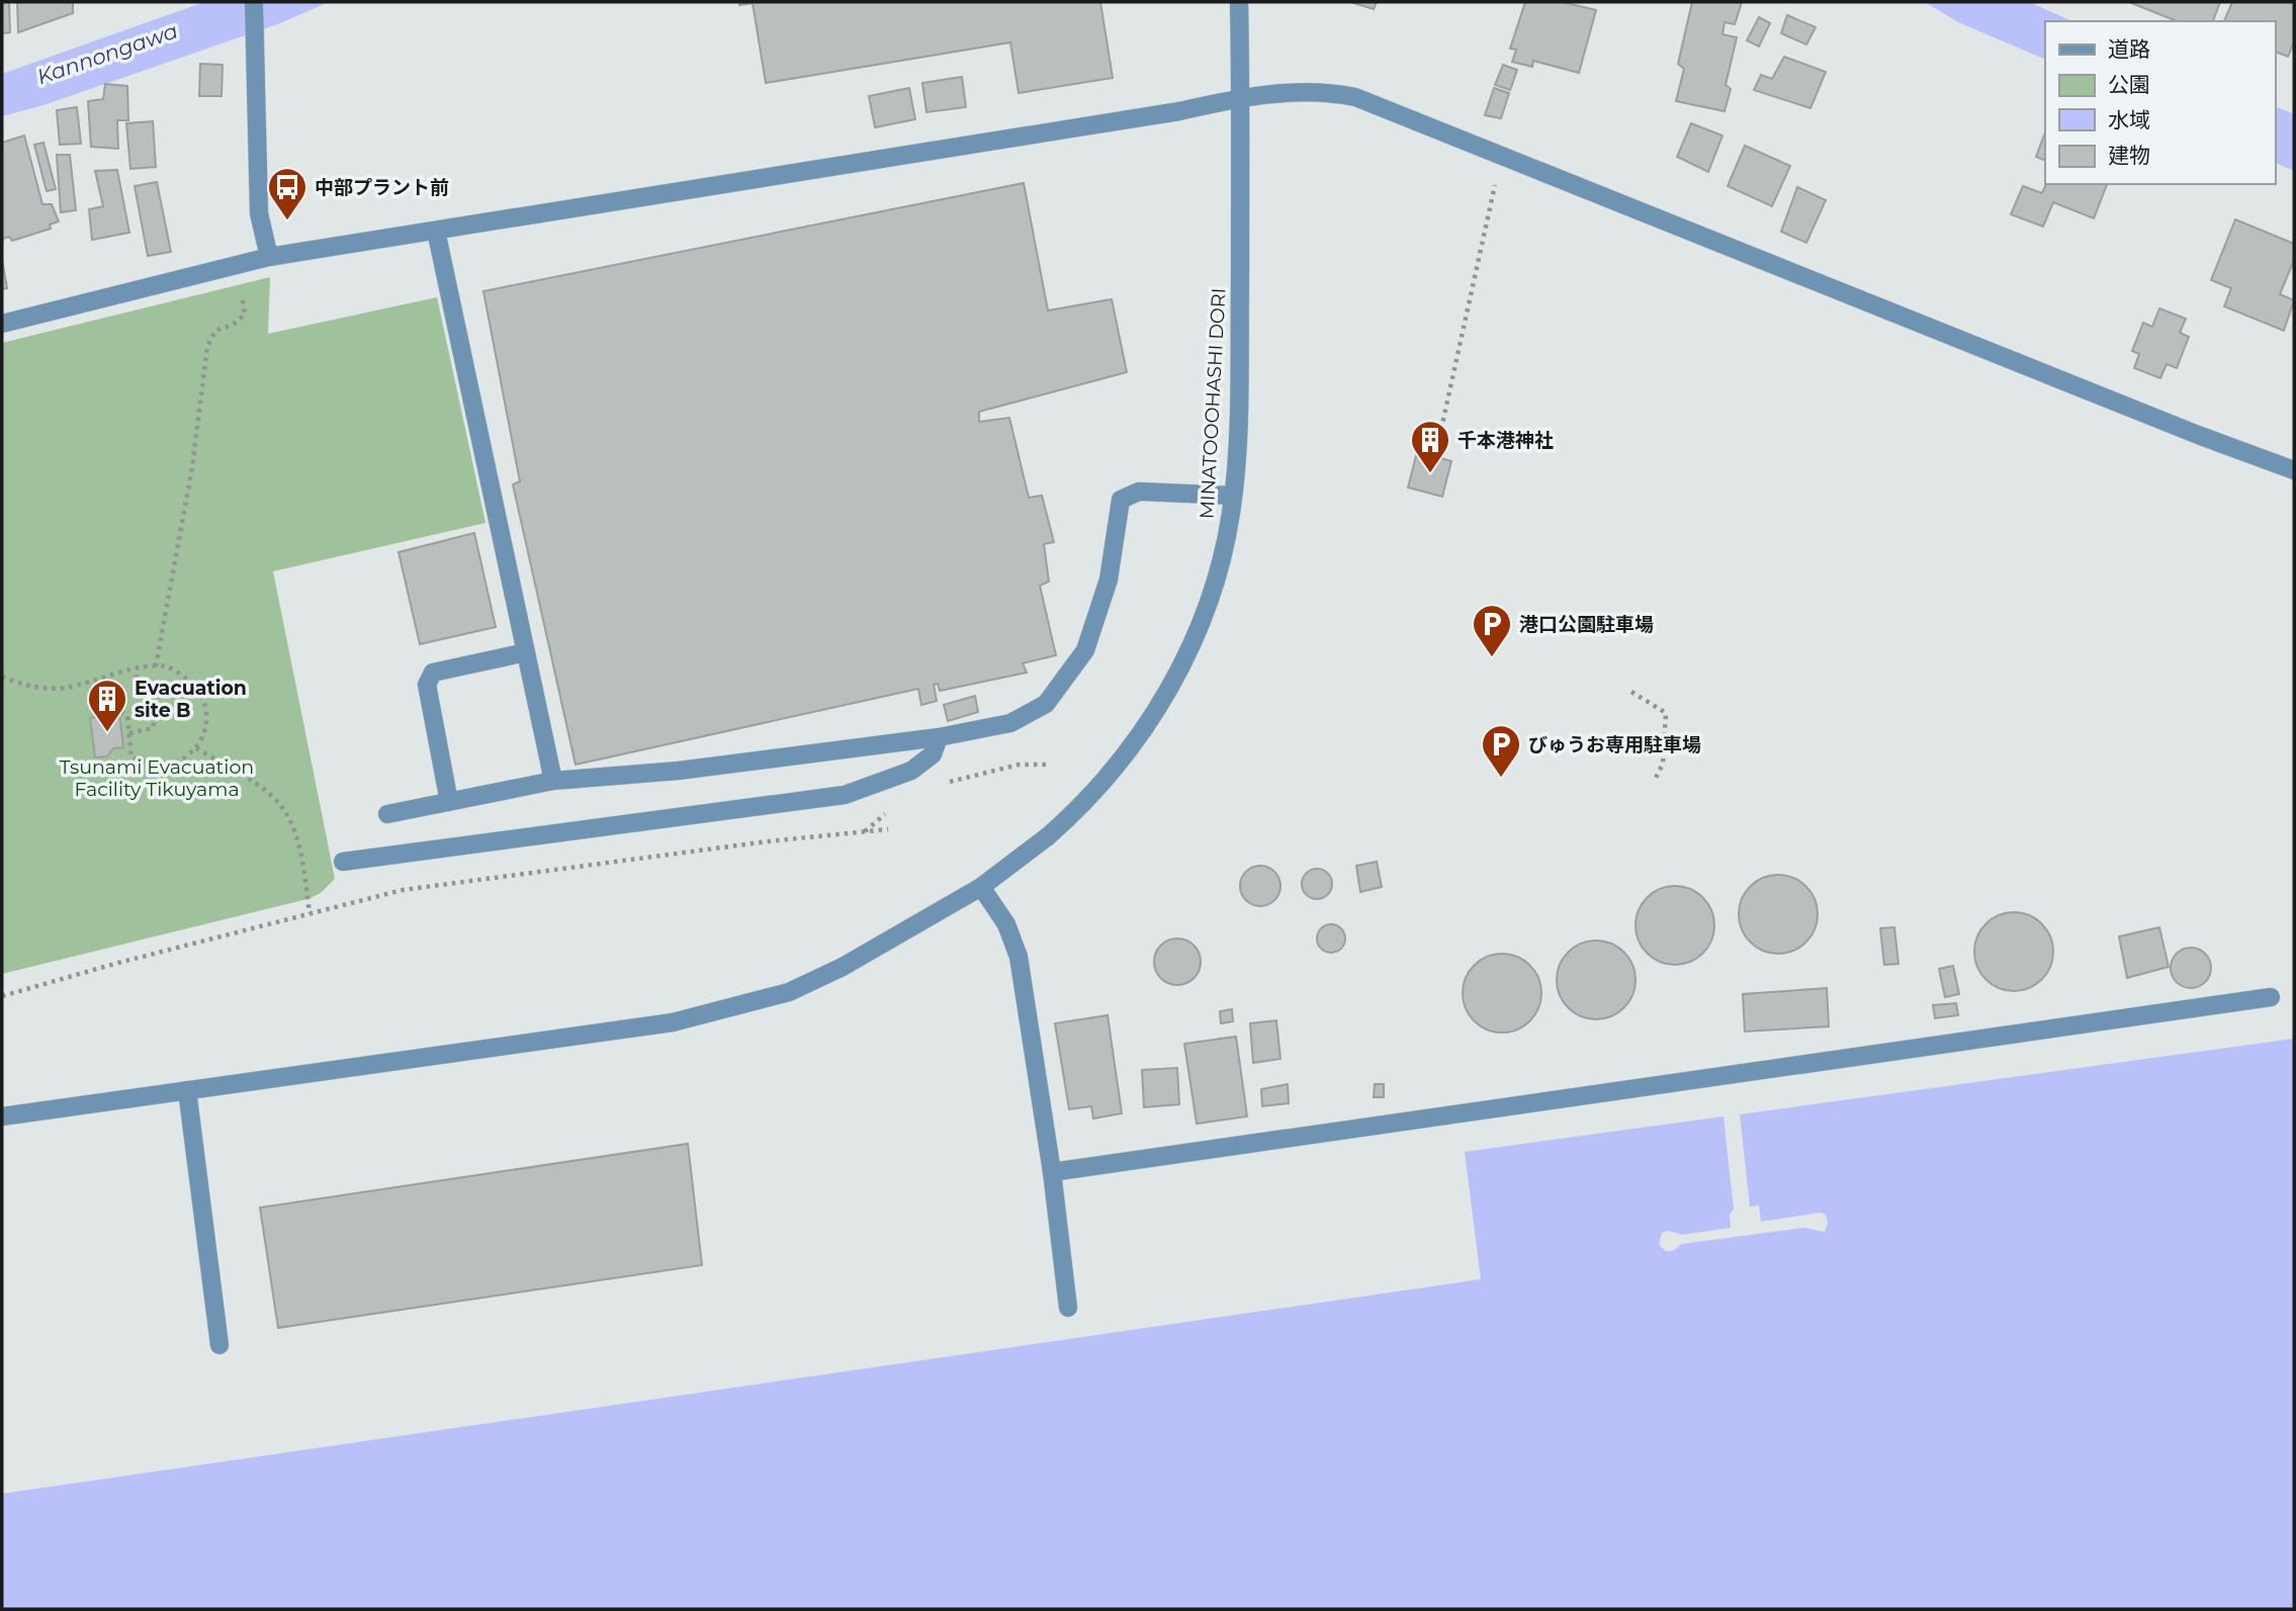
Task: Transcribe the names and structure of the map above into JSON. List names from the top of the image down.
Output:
{
  "streets": {
    "street": ["MINATOOOHASHI DORI"]
  },
  "water": ["Kannongawa"],
  "parks": ["Tsunami Evacuation Facility Tikuyama"],
  "places": {
    "bus stop": ["中部プラント前"],
    "building": ["千本港神社", "Evacuation site B"],
    "parking": ["港口公園駐車場", "びゅうお専用駐車場"]
  },
  "legend": [
    "道路",
    "公園",
    "水域",
    "建物"
  ]
}
